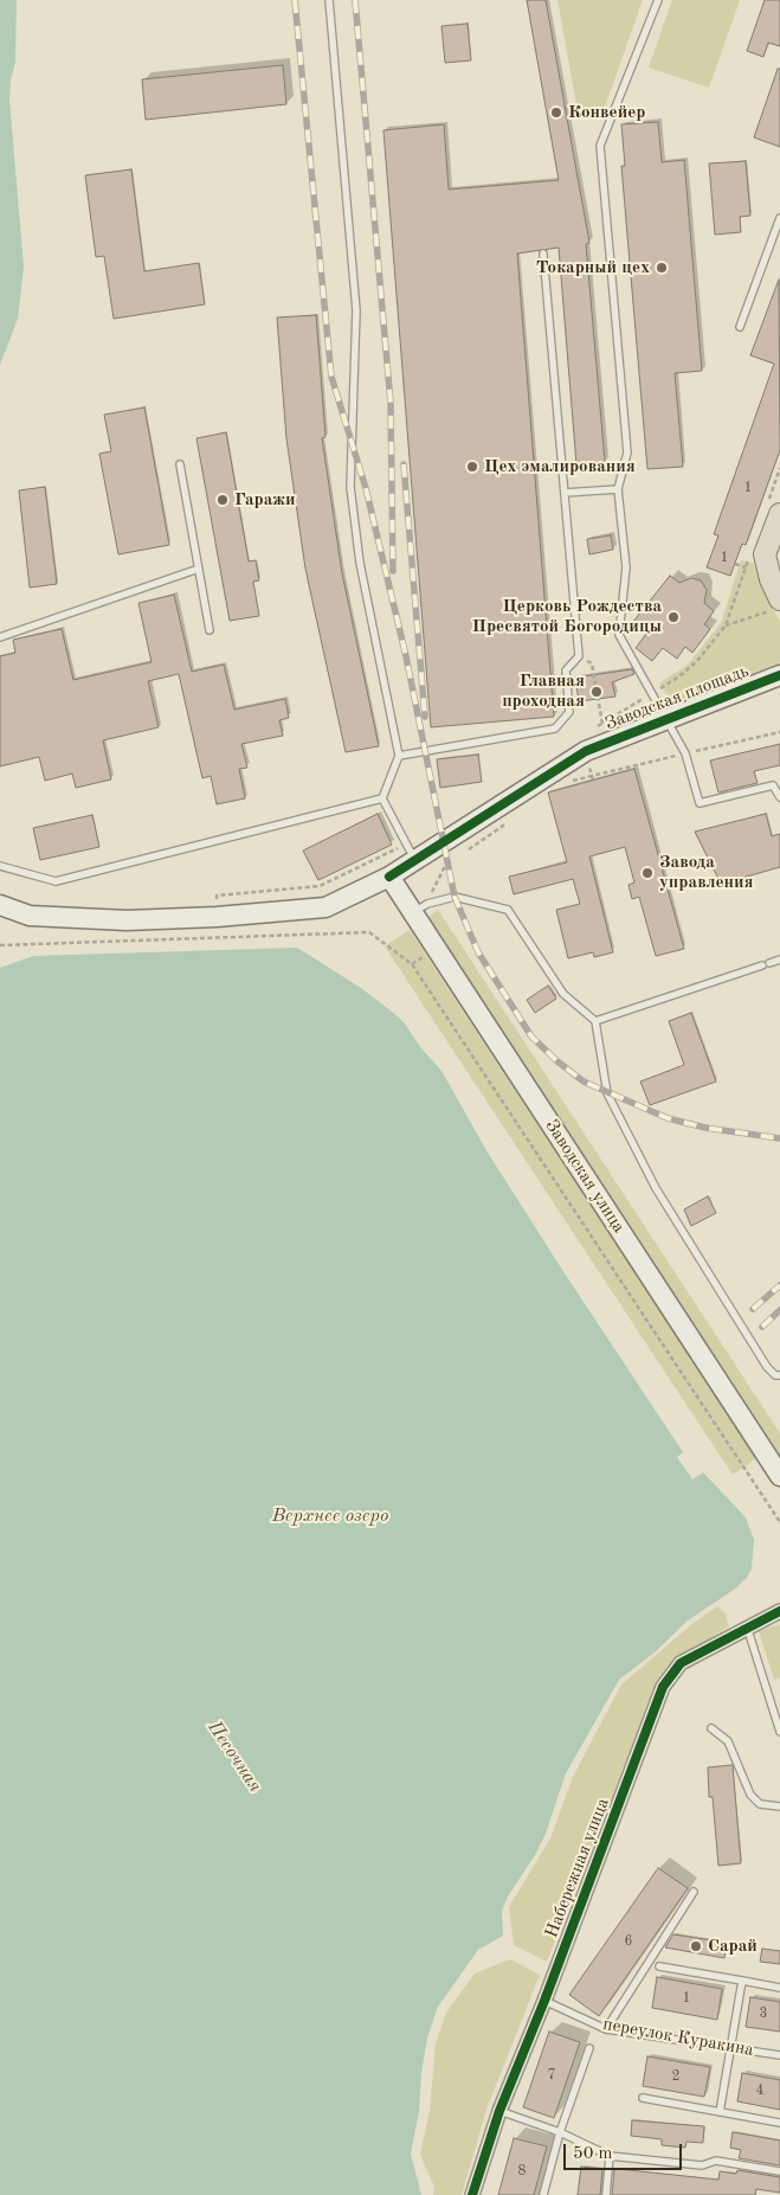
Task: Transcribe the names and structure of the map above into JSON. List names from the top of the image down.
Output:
{
  "streets": {
    "main road": ["Заводская площадь", "Заводская улица"],
    "street": ["Набережная улица"],
    "lane": ["переулок Куракина"]
  },
  "crossings": [
    ["Заводская площадь", "Заводская улица"],
    ["Набережная улица", "переулок Куракина"]
  ],
  "water": ["Верхнее озеро", "Песочная"],
  "places": [
    "Конвейер",
    "Токарный цех",
    "Цех эмалирования",
    "Гаражи",
    "Церковь Рождества Пресвятой Богородицы",
    "Главная проходная",
    "Завода управления",
    "Сарай"
  ],
  "house_numbers": [
    "1",
    "1",
    "6",
    "1",
    "3",
    "7",
    "2",
    "4",
    "8"
  ],
  "scale_bar": "50 m"
}
